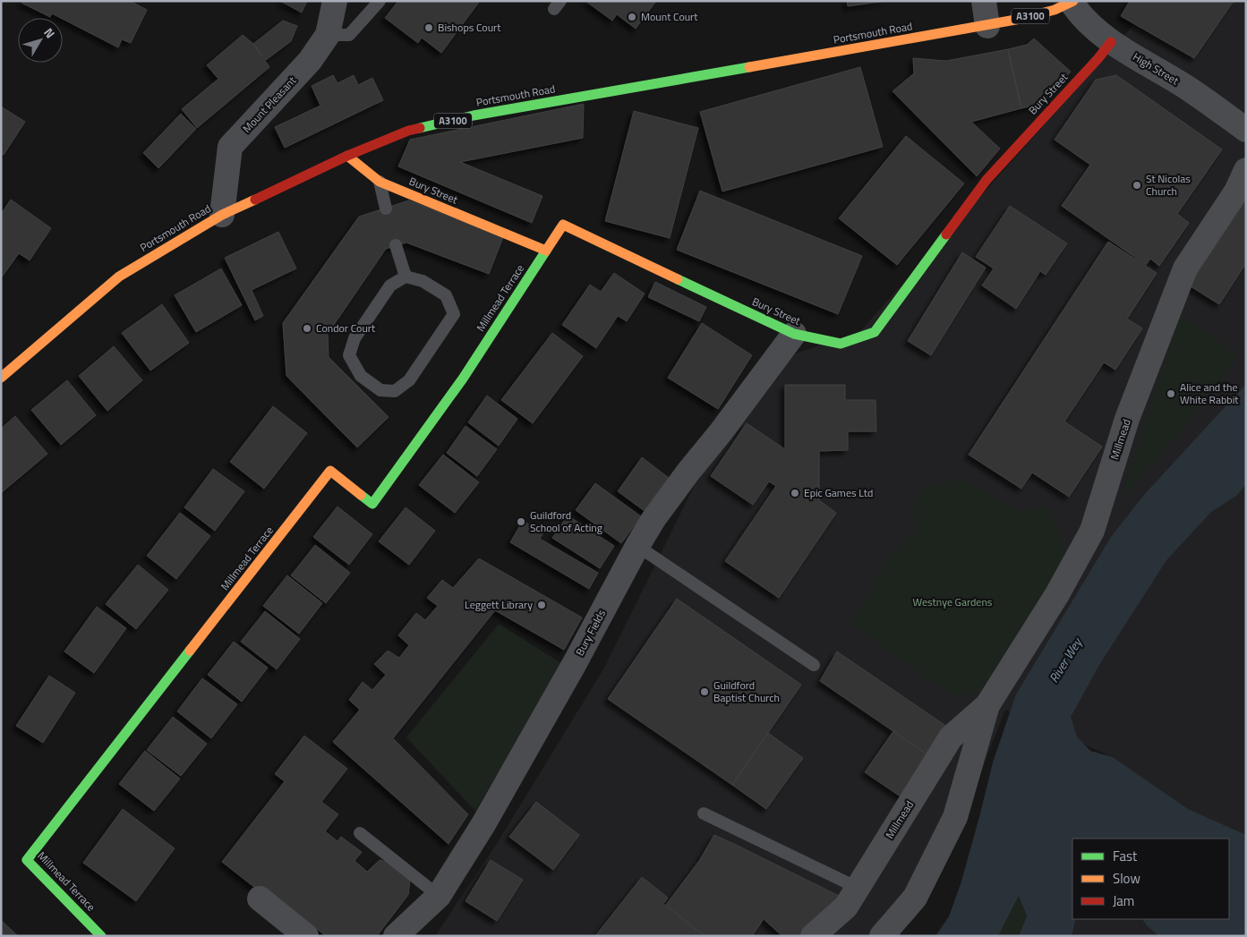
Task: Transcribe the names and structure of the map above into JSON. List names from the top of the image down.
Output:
{
  "streets": {
    "street": [
      "A3100",
      "Portsmouth Road",
      "High Street",
      "Bury Street",
      "Mount Pleasant",
      "Millmead Terrace",
      "Millmead",
      "Bury Fields"
    ]
  },
  "crossings": [
    ["Portsmouth Road", "High Street"],
    ["Portsmouth Road", "Bury Street"],
    ["Portsmouth Road", "Mount Pleasant"],
    ["High Street", "Bury Street"],
    ["Bury Street", "Millmead Terrace"],
    ["Bury Street", "Bury Fields"]
  ],
  "water": ["River Wey"],
  "parks": ["Westnye Gardens"],
  "places": [
    "Mount Court",
    "Bishops Court",
    "St Nicolas Church",
    "Condor Court",
    "Alice and the White Rabbit",
    "Epic Games Ltd",
    "Guildford School of Acting",
    "Leggett Library",
    "Guildford Baptist Church"
  ],
  "legend": ["Fast", "Slow", "Jam"],
  "north": "top right"
}
